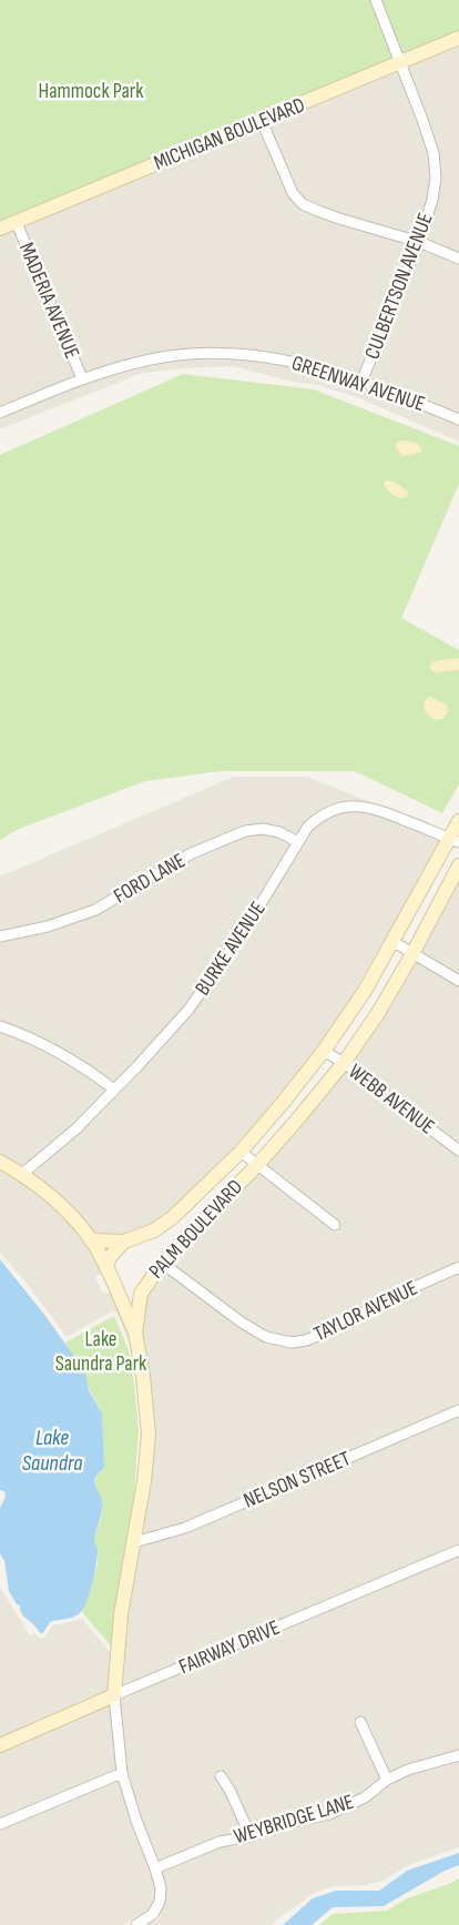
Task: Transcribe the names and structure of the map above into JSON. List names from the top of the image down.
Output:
{
  "streets": {
    "street": [
      "MICHIGAN BOULEVARD",
      "CULBERTSON AVENUE",
      "MADERIA AVENUE",
      "GREENWAY AVENUE",
      "FORD LANE",
      "BURKE AVENUE",
      "WEBB AVENUE",
      "PALM BOULEVARD",
      "TAYLOR AVENUE",
      "NELSON STREET",
      "FAIRWAY DRIVE",
      "WEYBRIDGE LANE"
    ]
  },
  "crossings": [
    ["MICHIGAN BOULEVARD", "CULBERTSON AVENUE"],
    ["MICHIGAN BOULEVARD", "MADERIA AVENUE"],
    ["CULBERTSON AVENUE", "GREENWAY AVENUE"],
    ["MADERIA AVENUE", "GREENWAY AVENUE"],
    ["FORD LANE", "BURKE AVENUE"],
    ["BURKE AVENUE", "PALM BOULEVARD"],
    ["WEBB AVENUE", "PALM BOULEVARD"],
    ["PALM BOULEVARD", "TAYLOR AVENUE"],
    ["PALM BOULEVARD", "NELSON STREET"],
    ["PALM BOULEVARD", "FAIRWAY DRIVE"],
    ["PALM BOULEVARD", "WEYBRIDGE LANE"]
  ],
  "water": ["Lake Saundra"],
  "parks": ["Hammock Park", "Lake Saundra Park"]
}
